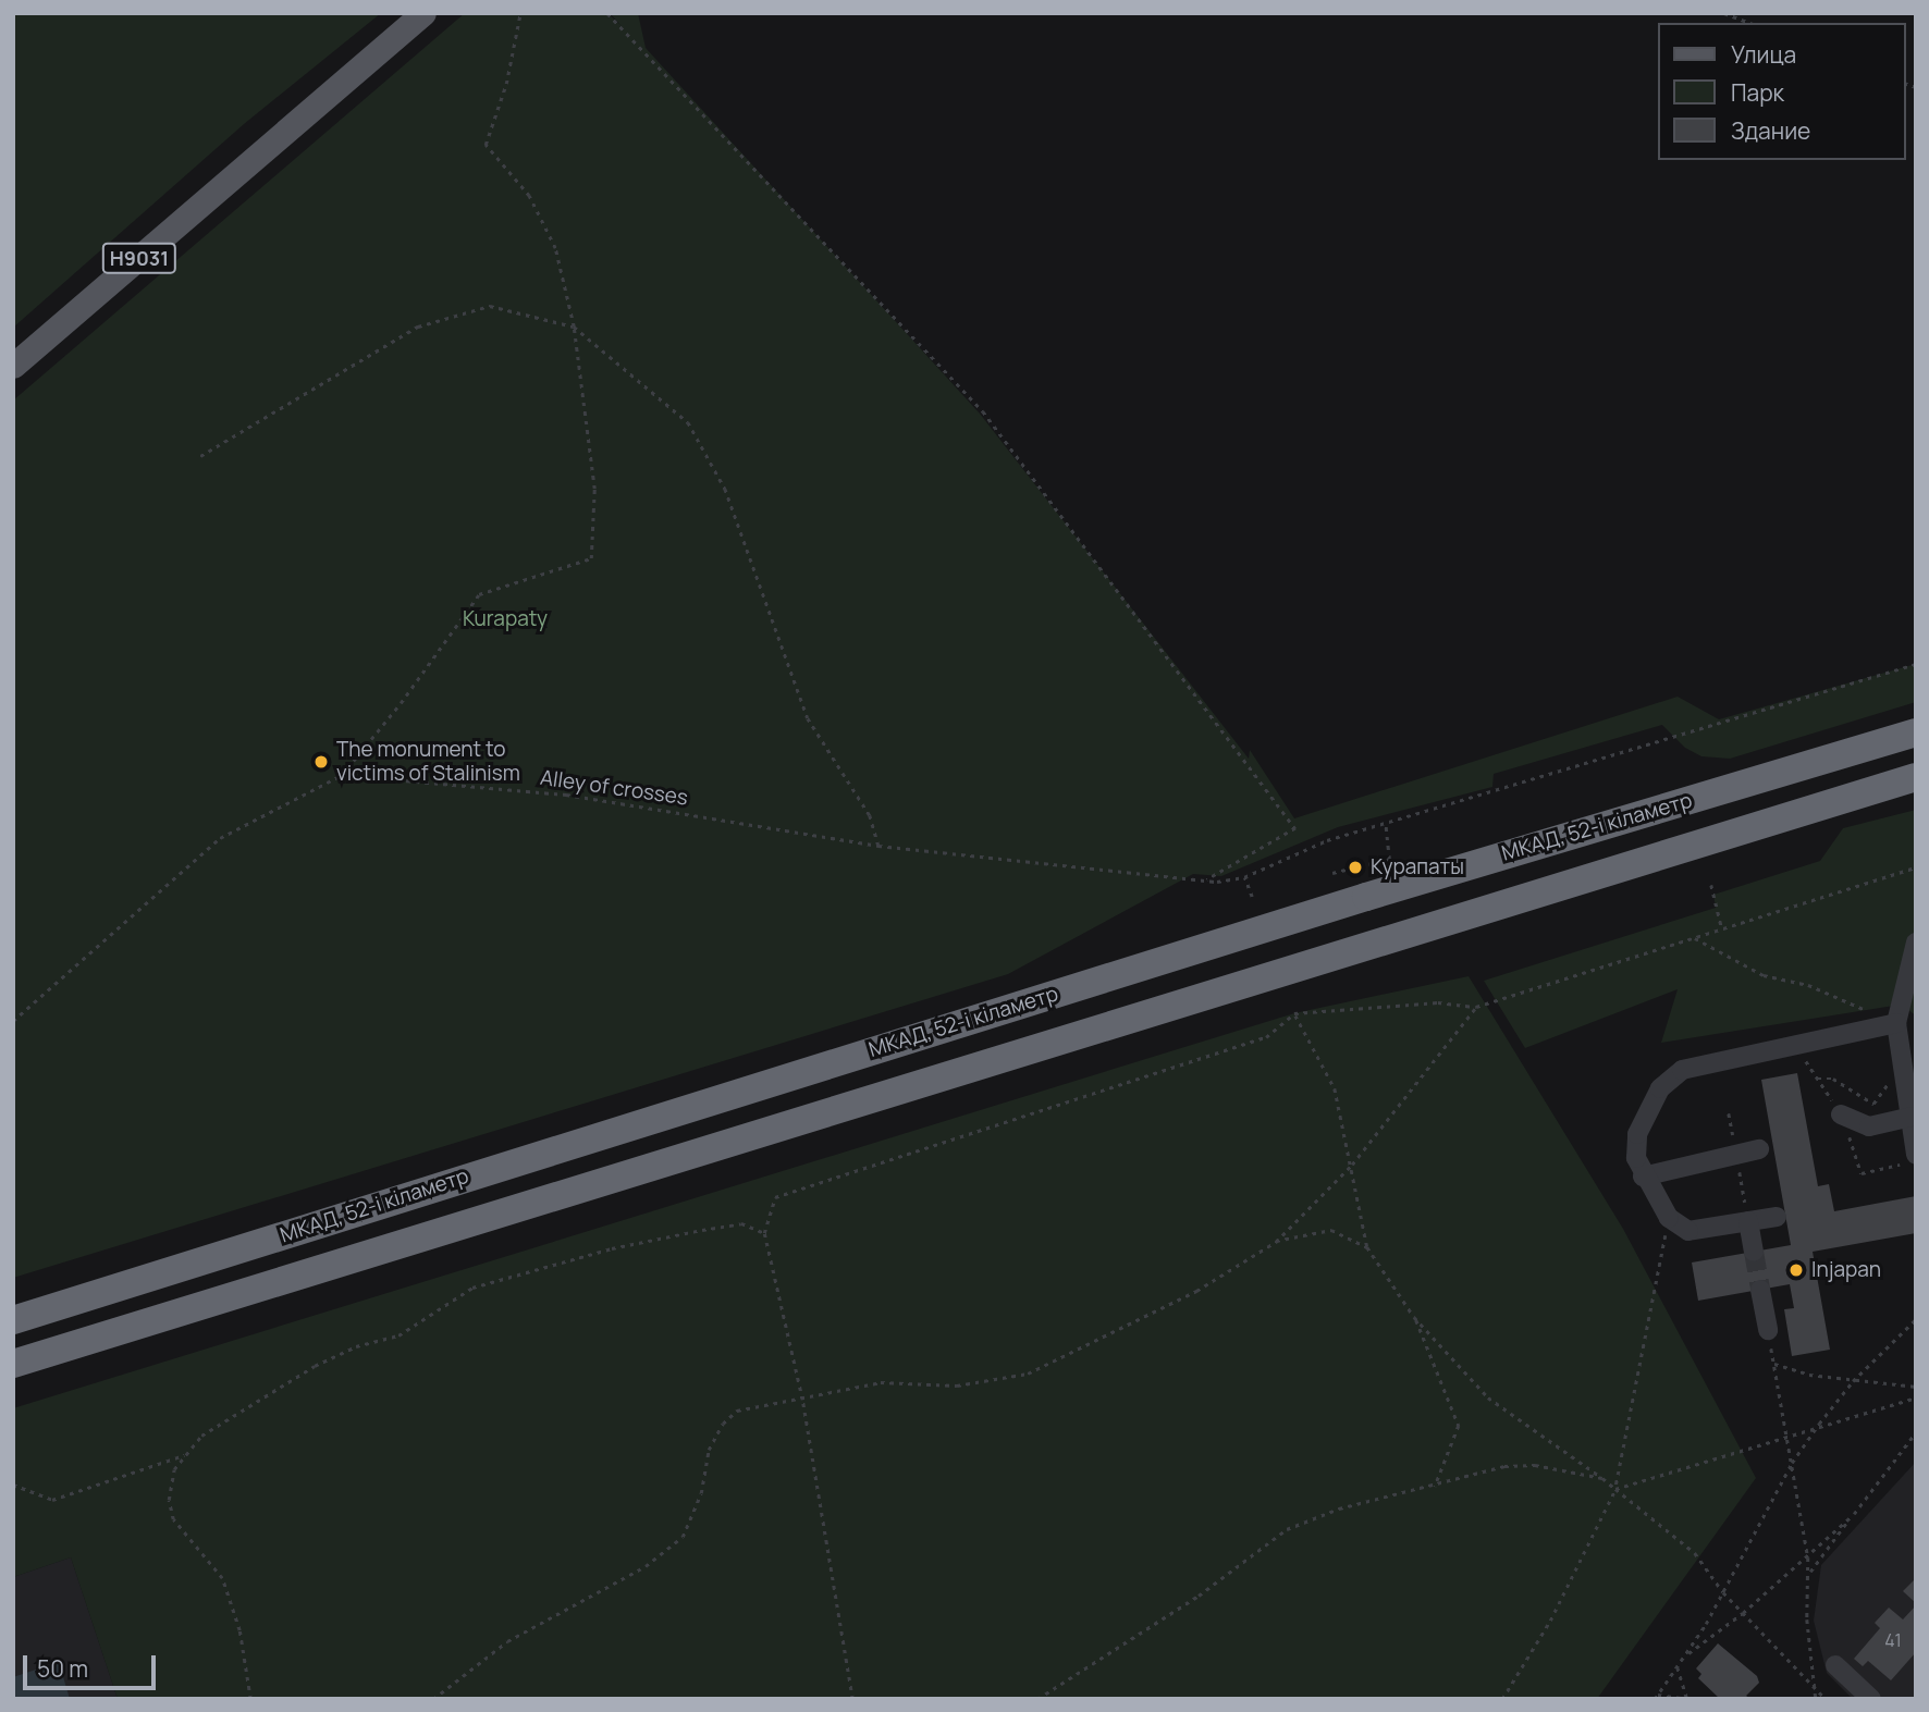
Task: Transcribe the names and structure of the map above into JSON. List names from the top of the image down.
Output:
{
  "streets": {
    "highway": ["МКАД, 52-і кіламетр"],
    "main road": ["Н9031"],
    "path": ["Alley of crosses"]
  },
  "parks": ["Kurapaty"],
  "places": ["The monument to victims of Stalinism", "Курапаты", "Injapan"],
  "house_numbers": ["41"],
  "legend": ["Улица", "Парк", "Здание"],
  "scale_bar": "50 m"
}
